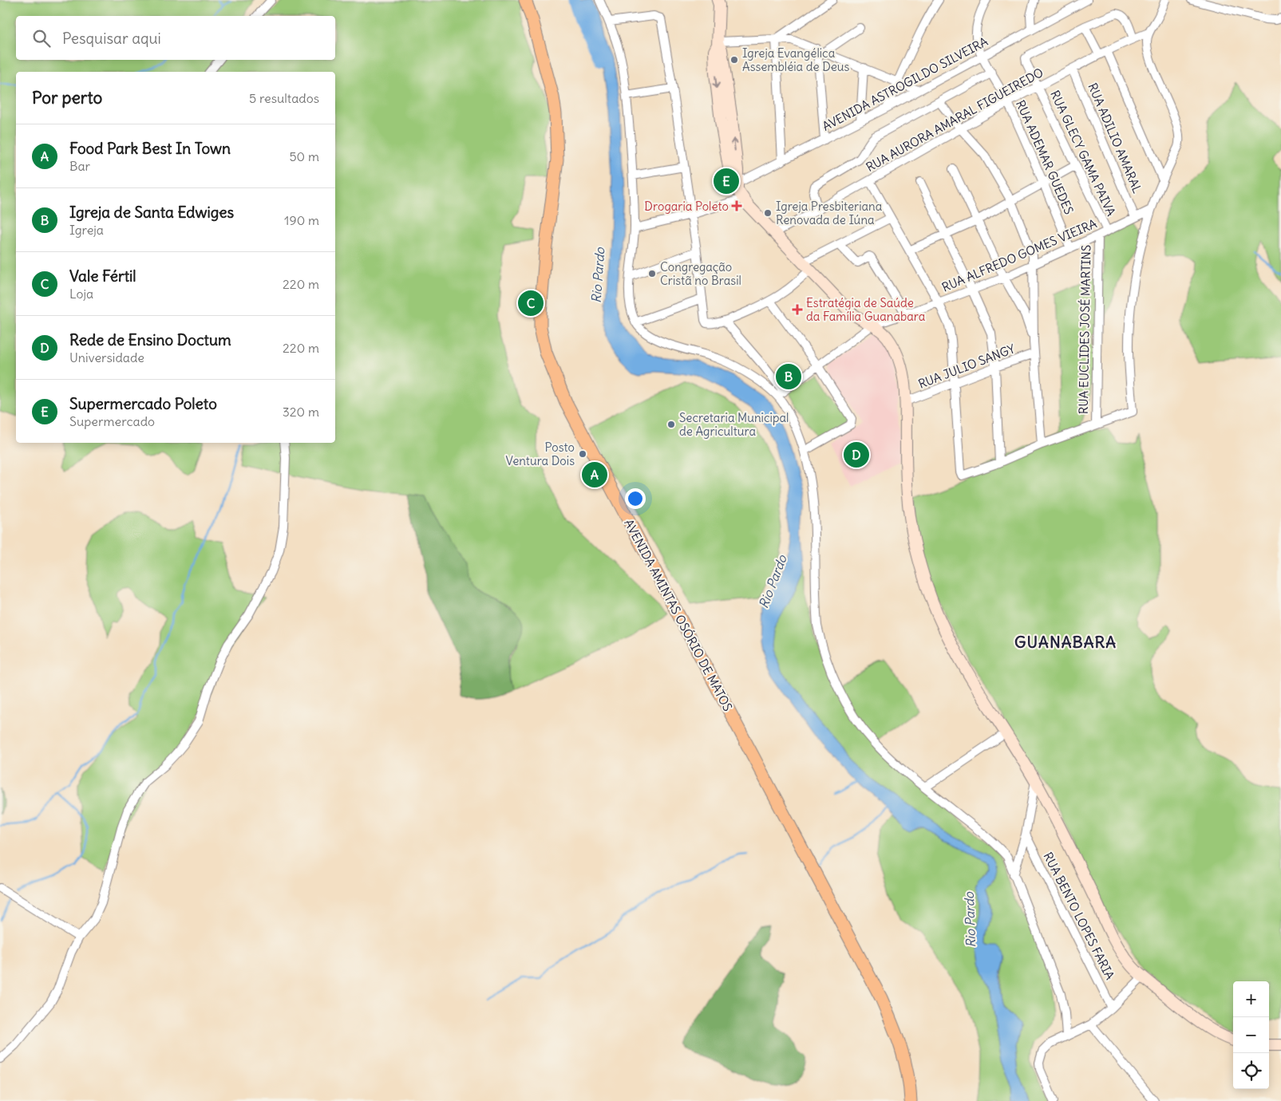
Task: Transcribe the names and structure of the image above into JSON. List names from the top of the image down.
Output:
{
  "streets": {
    "main road": ["AVENIDA AMINTAS OSÓRIO DE MATOS"],
    "street": [
      "AVENIDA ASTROGILDO SILVEIRA",
      "RUA AURORA AMARAL FIGUEIREDO",
      "RUA ADILIO AMARAL",
      "RUA GLECY GAMA PAIVA",
      "RUA ADEMAR GUEDES",
      "RUA ALFREDO GOMES VIEIRA",
      "RUA EUCLIDES JOSÉ MARTINS",
      "RUA JULIO SANGY",
      "RUA BENTO LOPES FARIA"
    ]
  },
  "crossings": [
    ["AVENIDA ASTROGILDO SILVEIRA", "RUA ADEMAR GUEDES"],
    ["RUA AURORA AMARAL FIGUEIREDO", "RUA ADILIO AMARAL"],
    ["RUA AURORA AMARAL FIGUEIREDO", "RUA GLECY GAMA PAIVA"],
    ["RUA AURORA AMARAL FIGUEIREDO", "RUA ADEMAR GUEDES"],
    ["RUA ADILIO AMARAL", "RUA ALFREDO GOMES VIEIRA"],
    ["RUA GLECY GAMA PAIVA", "RUA ALFREDO GOMES VIEIRA"],
    ["RUA ADEMAR GUEDES", "RUA ALFREDO GOMES VIEIRA"],
    ["RUA ALFREDO GOMES VIEIRA", "RUA EUCLIDES JOSÉ MARTINS"]
  ],
  "districts": ["GUANABARA"],
  "water": ["Rio Pardo"],
  "places": {
    "other": [
      "Igreja Evangélica Assembléia de Deus",
      "Igreja Presbiteriana Renovada de Iúna",
      "Congregação Cristã no Brasil",
      "Secretaria Municipal de Agricultura",
      "Posto Ventura Dois"
    ],
    "health": ["Drogaria Poleto", "Estratégia de Saúde da Família Guanabara"]
  },
  "page": {
    "search": "Pesquisar aqui",
    "heading": ["Por perto", "5 resultados"],
    "list": [
      {
        "mark": "A",
        "name": "Food Park Best In Town",
        "note": "Bar",
        "value": "50 m"
      },
      {
        "mark": "B",
        "name": "Igreja de Santa Edwiges",
        "note": "Igreja",
        "value": "190 m"
      },
      {
        "mark": "C",
        "name": "Vale Fértil",
        "note": "Loja",
        "value": "220 m"
      },
      {
        "mark": "D",
        "name": "Rede de Ensino Doctum",
        "note": "Universidade",
        "value": "220 m"
      },
      {
        "mark": "E",
        "name": "Supermercado Poleto",
        "note": "Supermercado",
        "value": "320 m"
      }
    ],
    "pins": [
      "E",
      "C",
      "B",
      "D",
      "A"
    ],
    "map_buttons": ["+", "−"]
  }
}
